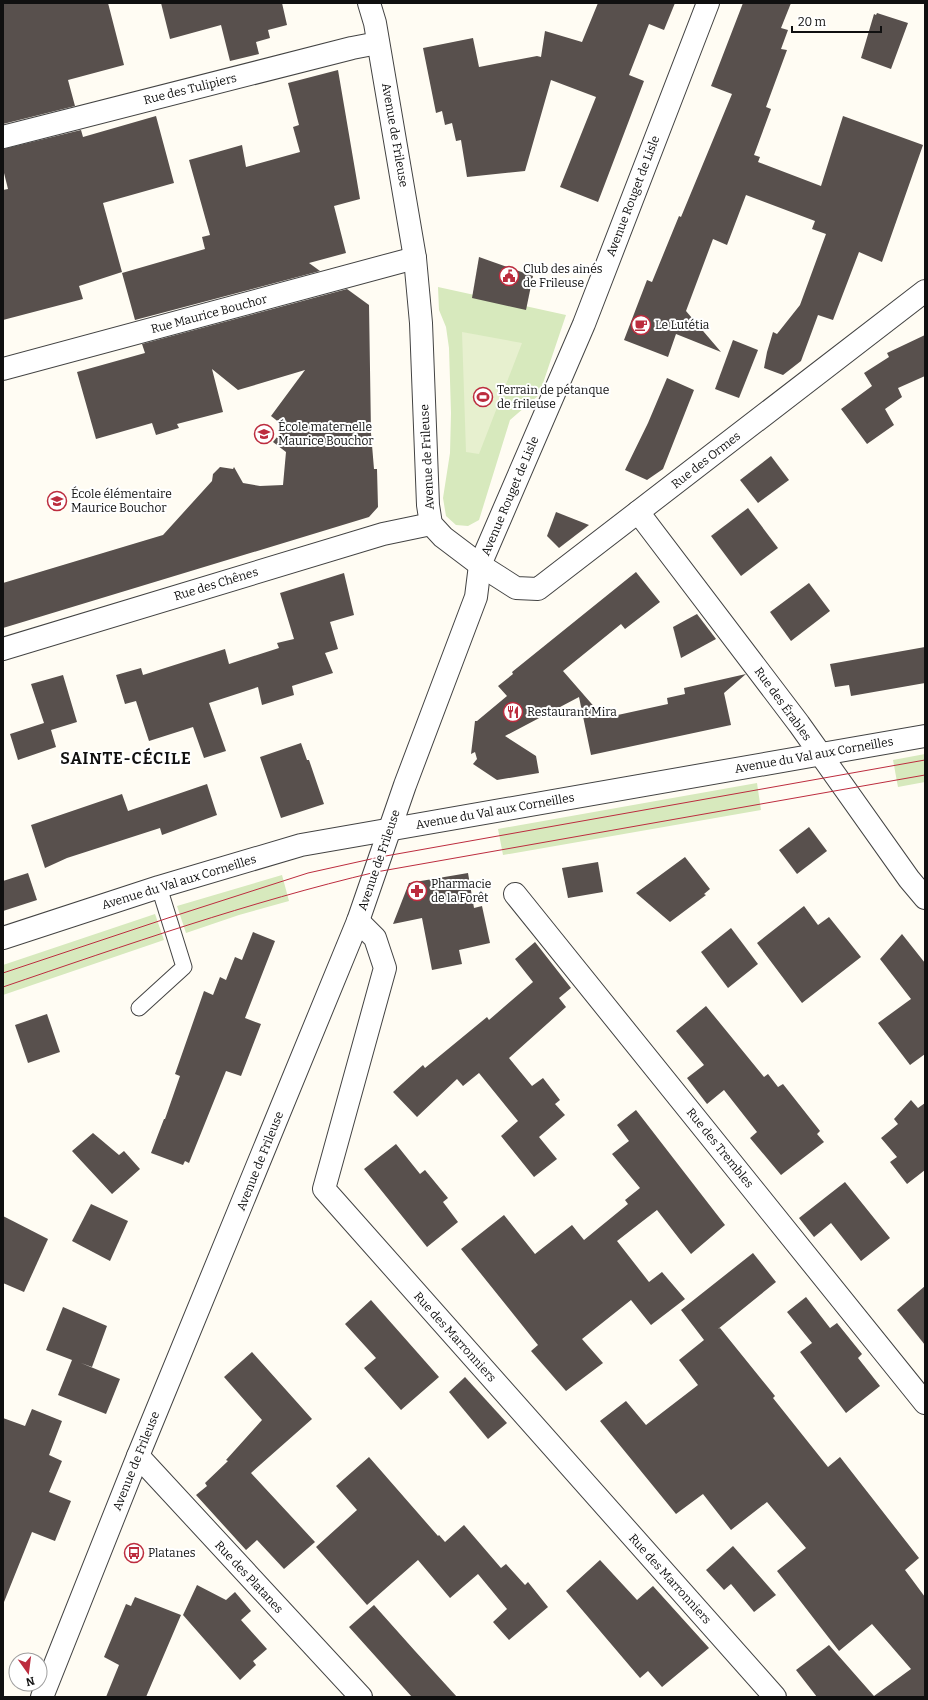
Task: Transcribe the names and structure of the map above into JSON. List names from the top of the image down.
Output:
{
  "streets": {
    "street": [
      "Rue des Tulipiers",
      "Avenue de Frileuse",
      "Avenue Rouget de Lisle",
      "Rue Maurice Bouchor",
      "Rue des Ormes",
      "Rue des Chênes",
      "Rue des Érables",
      "Avenue du Val aux Corneilles",
      "Rue des Trembles",
      "Rue des Marronniers",
      "Rue des Platanes"
    ]
  },
  "crossings": [
    ["Rue des Tulipiers", "Avenue de Frileuse"],
    ["Avenue de Frileuse", "Avenue Rouget de Lisle"],
    ["Avenue de Frileuse", "Rue Maurice Bouchor"],
    ["Avenue de Frileuse", "Rue des Ormes"],
    ["Avenue de Frileuse", "Rue des Chênes"],
    ["Avenue de Frileuse", "Avenue du Val aux Corneilles"],
    ["Avenue de Frileuse", "Rue des Marronniers"],
    ["Avenue de Frileuse", "Rue des Platanes"],
    ["Avenue Rouget de Lisle", "Rue des Ormes"],
    ["Rue des Ormes", "Rue des Érables"],
    ["Rue des Érables", "Avenue du Val aux Corneilles"]
  ],
  "districts": ["SAINTE-CÉCILE"],
  "places": {
    "public building": ["Club des ainés de Frileuse"],
    "cafe": ["Le Lutétia"],
    "sports": ["Terrain de pétanque de frileuse"],
    "school or university": ["École maternelle Maurice Bouchor", "École élémentaire Maurice Bouchor"],
    "restaurant": ["Restaurant Mira"],
    "pharmacy": ["Pharmacie de la Forêt"],
    "bus stop": ["Platanes"]
  },
  "scale_bar": "20 m",
  "north": "bottom"
}
